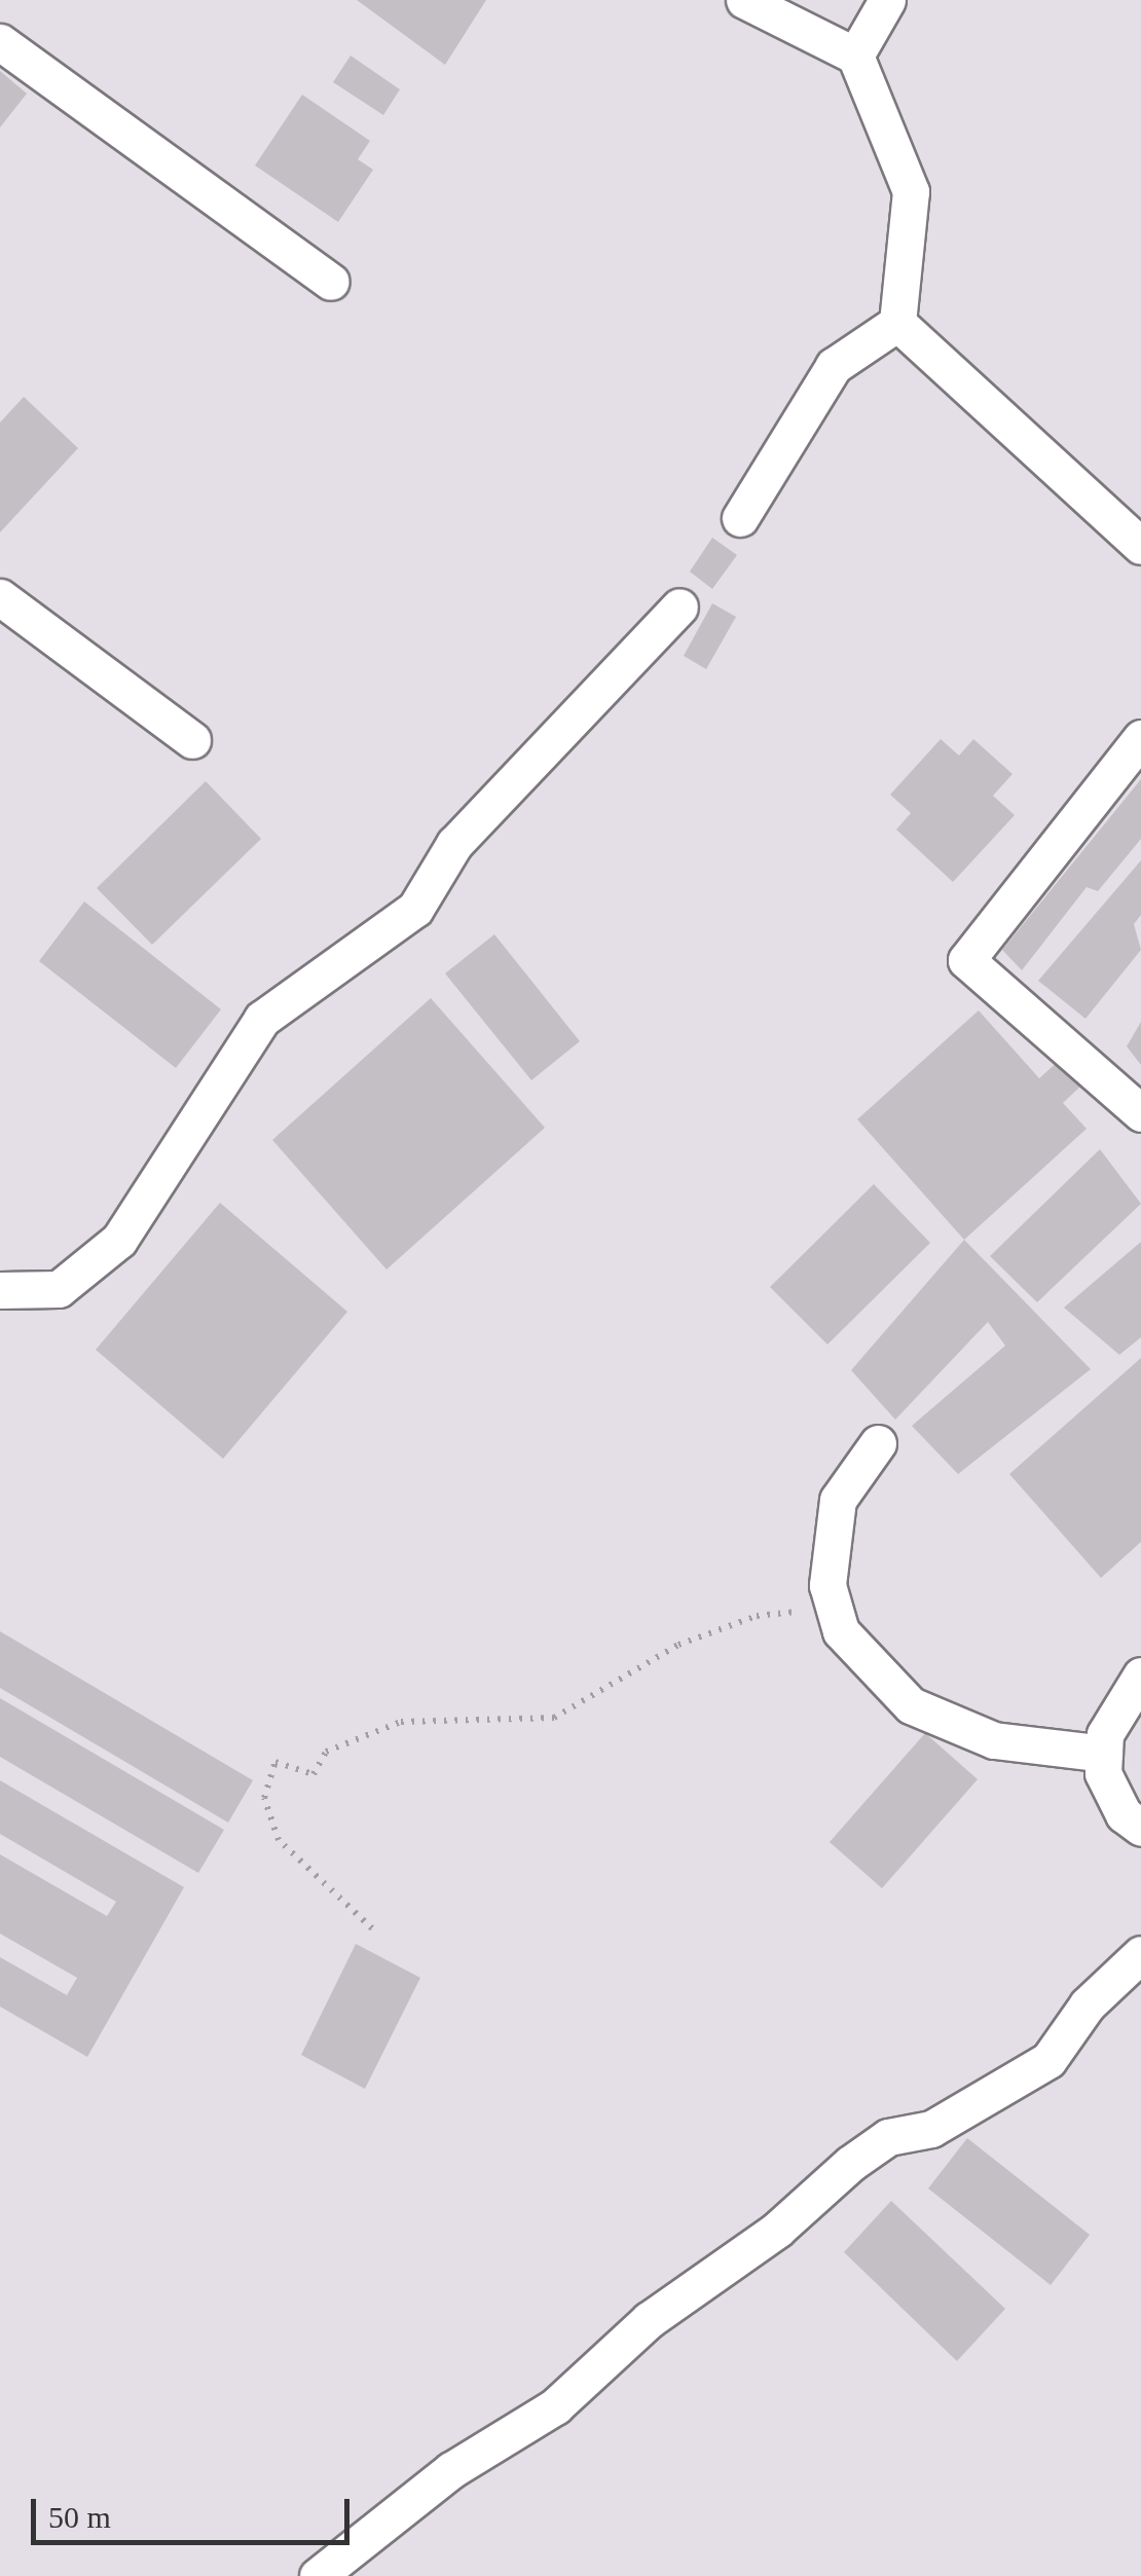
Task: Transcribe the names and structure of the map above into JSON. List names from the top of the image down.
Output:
{
  "scale_bar": "50 m"
}
